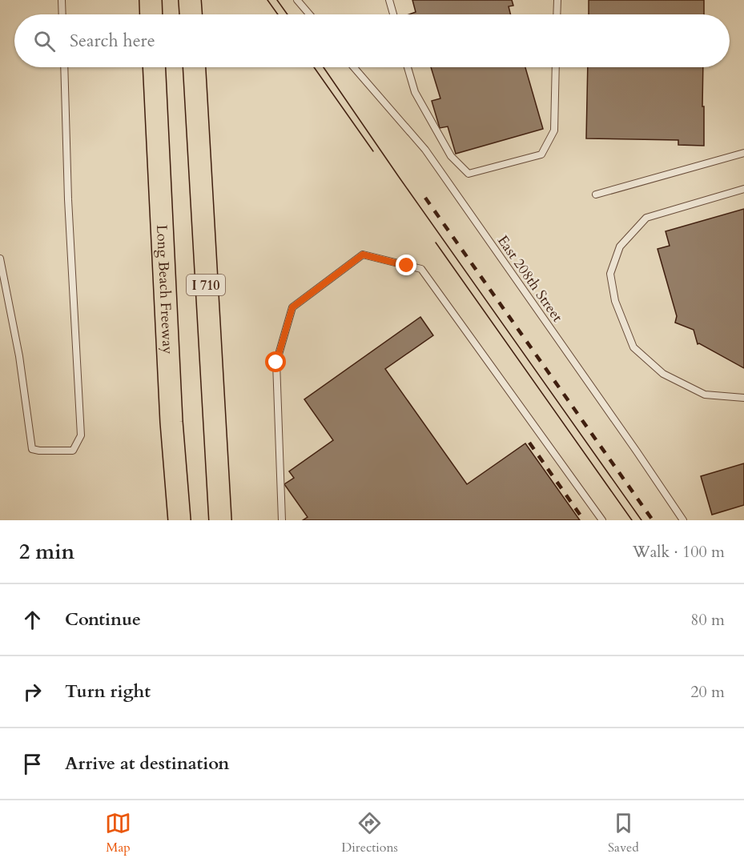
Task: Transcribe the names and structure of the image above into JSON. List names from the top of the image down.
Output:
{
  "streets": {
    "highway": ["I 710", "Long Beach Freeway"],
    "lane": ["East 208th Street"]
  },
  "page": {
    "search": "Search here",
    "heading": ["2 min", "Walk · 100 m"],
    "list": [
      ["Continue", "80 m"],
      ["Turn right", "20 m"],
      "Arrive at destination"
    ],
    "nav": ["Map", "Directions", "Saved"]
  }
}
